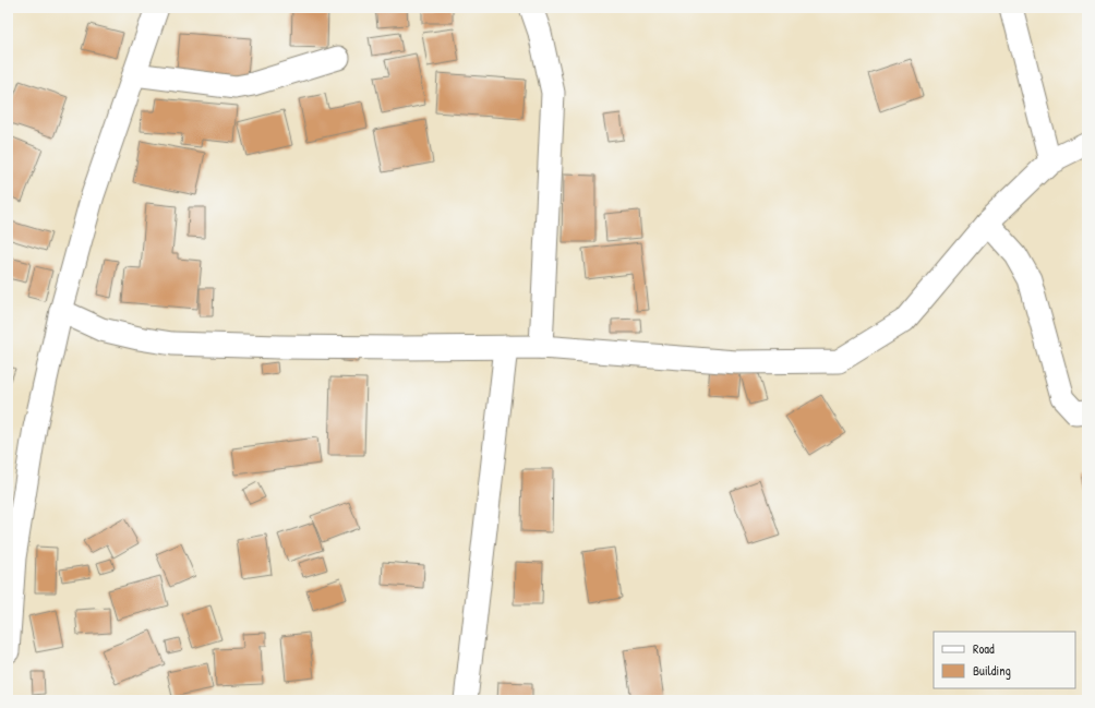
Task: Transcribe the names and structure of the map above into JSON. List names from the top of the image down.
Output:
{
  "legend": ["Road", "Building"]
}
